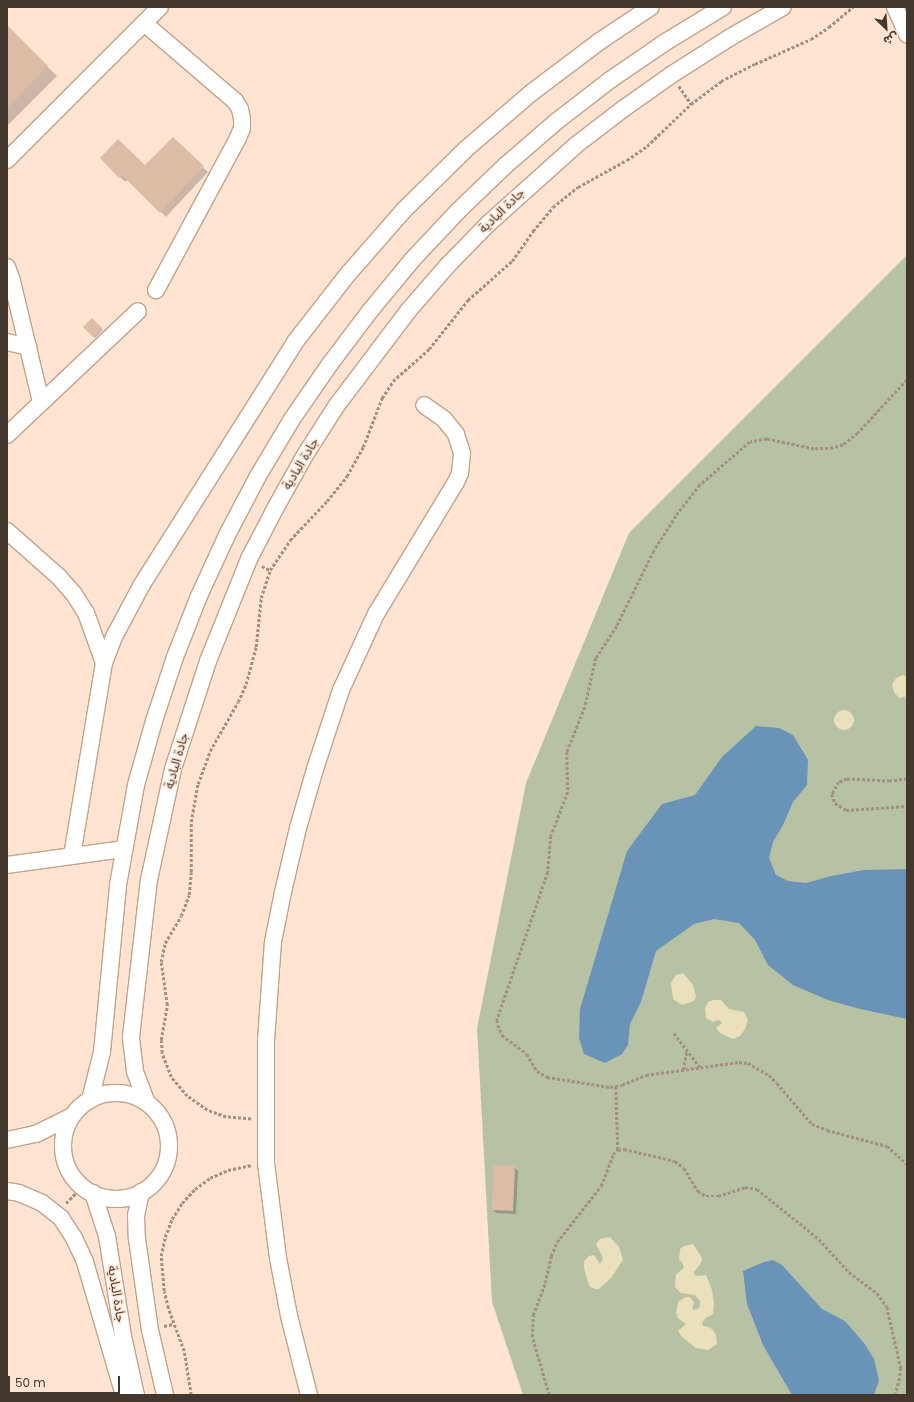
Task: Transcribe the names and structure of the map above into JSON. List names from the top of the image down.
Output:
{
  "streets": {
    "street": ["جادة البادية"]
  },
  "scale_bar": "50 m",
  "north": "bottom right"
}
